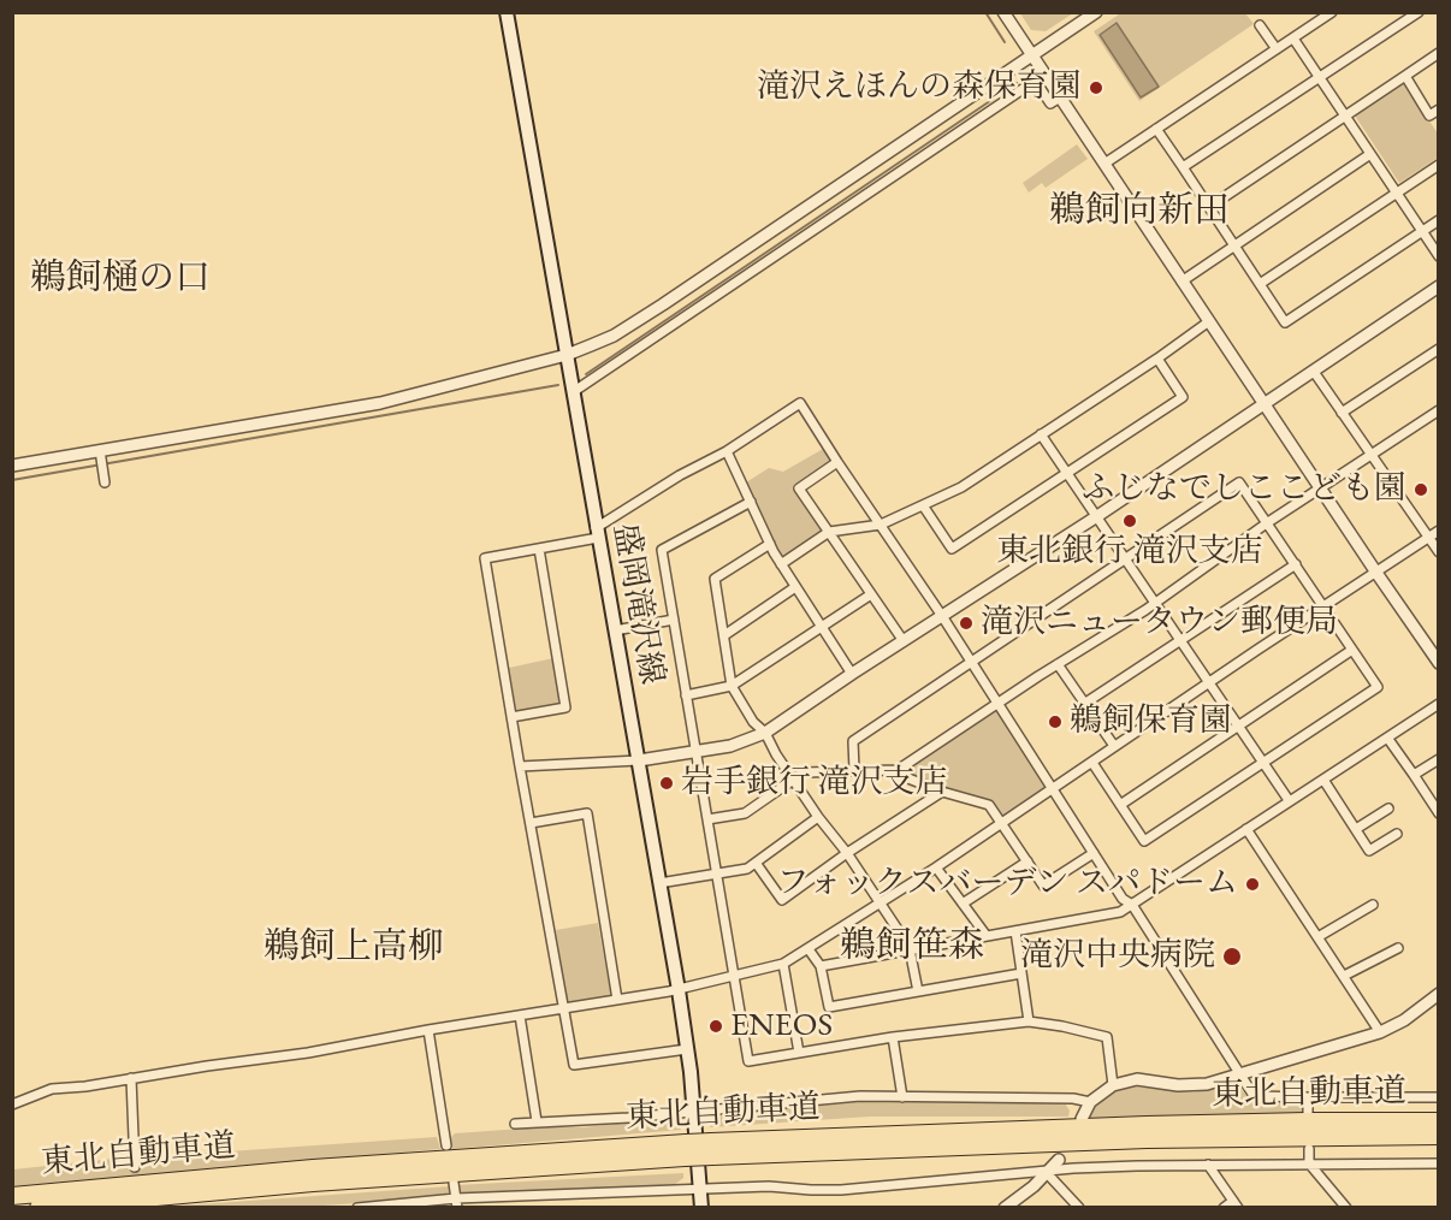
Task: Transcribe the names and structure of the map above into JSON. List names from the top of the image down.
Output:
{
  "streets": {
    "highway": ["東北自動車道"],
    "main road": ["盛岡滝沢線"]
  },
  "districts": [
    "鵜飼向新田",
    "鵜飼樋の口",
    "鵜飼笹森",
    "鵜飼上高柳"
  ],
  "places": [
    "滝沢えほんの森保育園",
    "ふじなでしここども園",
    "東北銀行 滝沢支店",
    "滝沢ニュータウン郵便局",
    "鵜飼保育園",
    "岩手銀行 滝沢支店",
    "フォックスバーデン スパドーム",
    "滝沢中央病院",
    "ENEOS"
  ]
}
